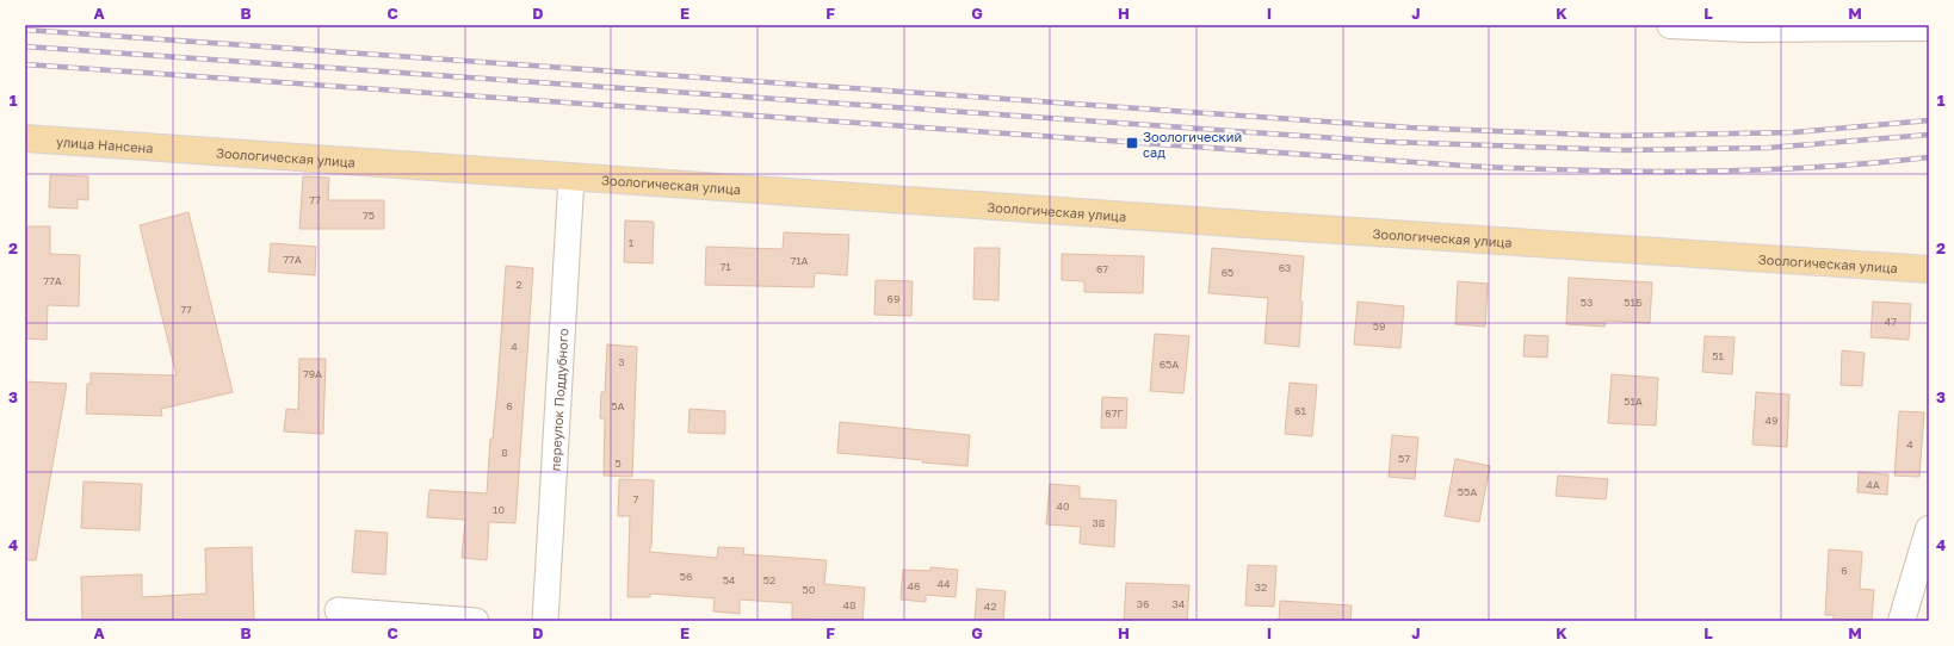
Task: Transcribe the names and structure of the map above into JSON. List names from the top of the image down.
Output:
{
  "streets": {
    "main road": ["улица Нансена", "Зоологическая улица"],
    "street": ["переулок Поддубного"]
  },
  "crossings": [
    ["улица Нансена", "Зоологическая улица"],
    ["Зоологическая улица", "переулок Поддубного"]
  ],
  "places": {
    "transit": ["Зоологический сад"]
  },
  "house_numbers": [
    "77",
    "75",
    "1",
    "77А",
    "71А",
    "71",
    "63",
    "67",
    "65",
    "77А",
    "2",
    "69",
    "53",
    "51Б",
    "77",
    "47",
    "59",
    "4",
    "51",
    "3",
    "65А",
    "79А",
    "51А",
    "6",
    "5А",
    "61",
    "67Г",
    "49",
    "4",
    "8",
    "57",
    "5",
    "4А",
    "55А",
    "7",
    "40",
    "10",
    "38",
    "6",
    "56",
    "54",
    "52",
    "44",
    "46",
    "32",
    "50",
    "36",
    "34",
    "48",
    "42"
  ],
  "grid": {
    "columns": [
      "A",
      "B",
      "C",
      "D",
      "E",
      "F",
      "G",
      "H",
      "I",
      "J",
      "K",
      "L",
      "M"
    ],
    "rows": [
      "1",
      "2",
      "3",
      "4"
    ]
  }
}
